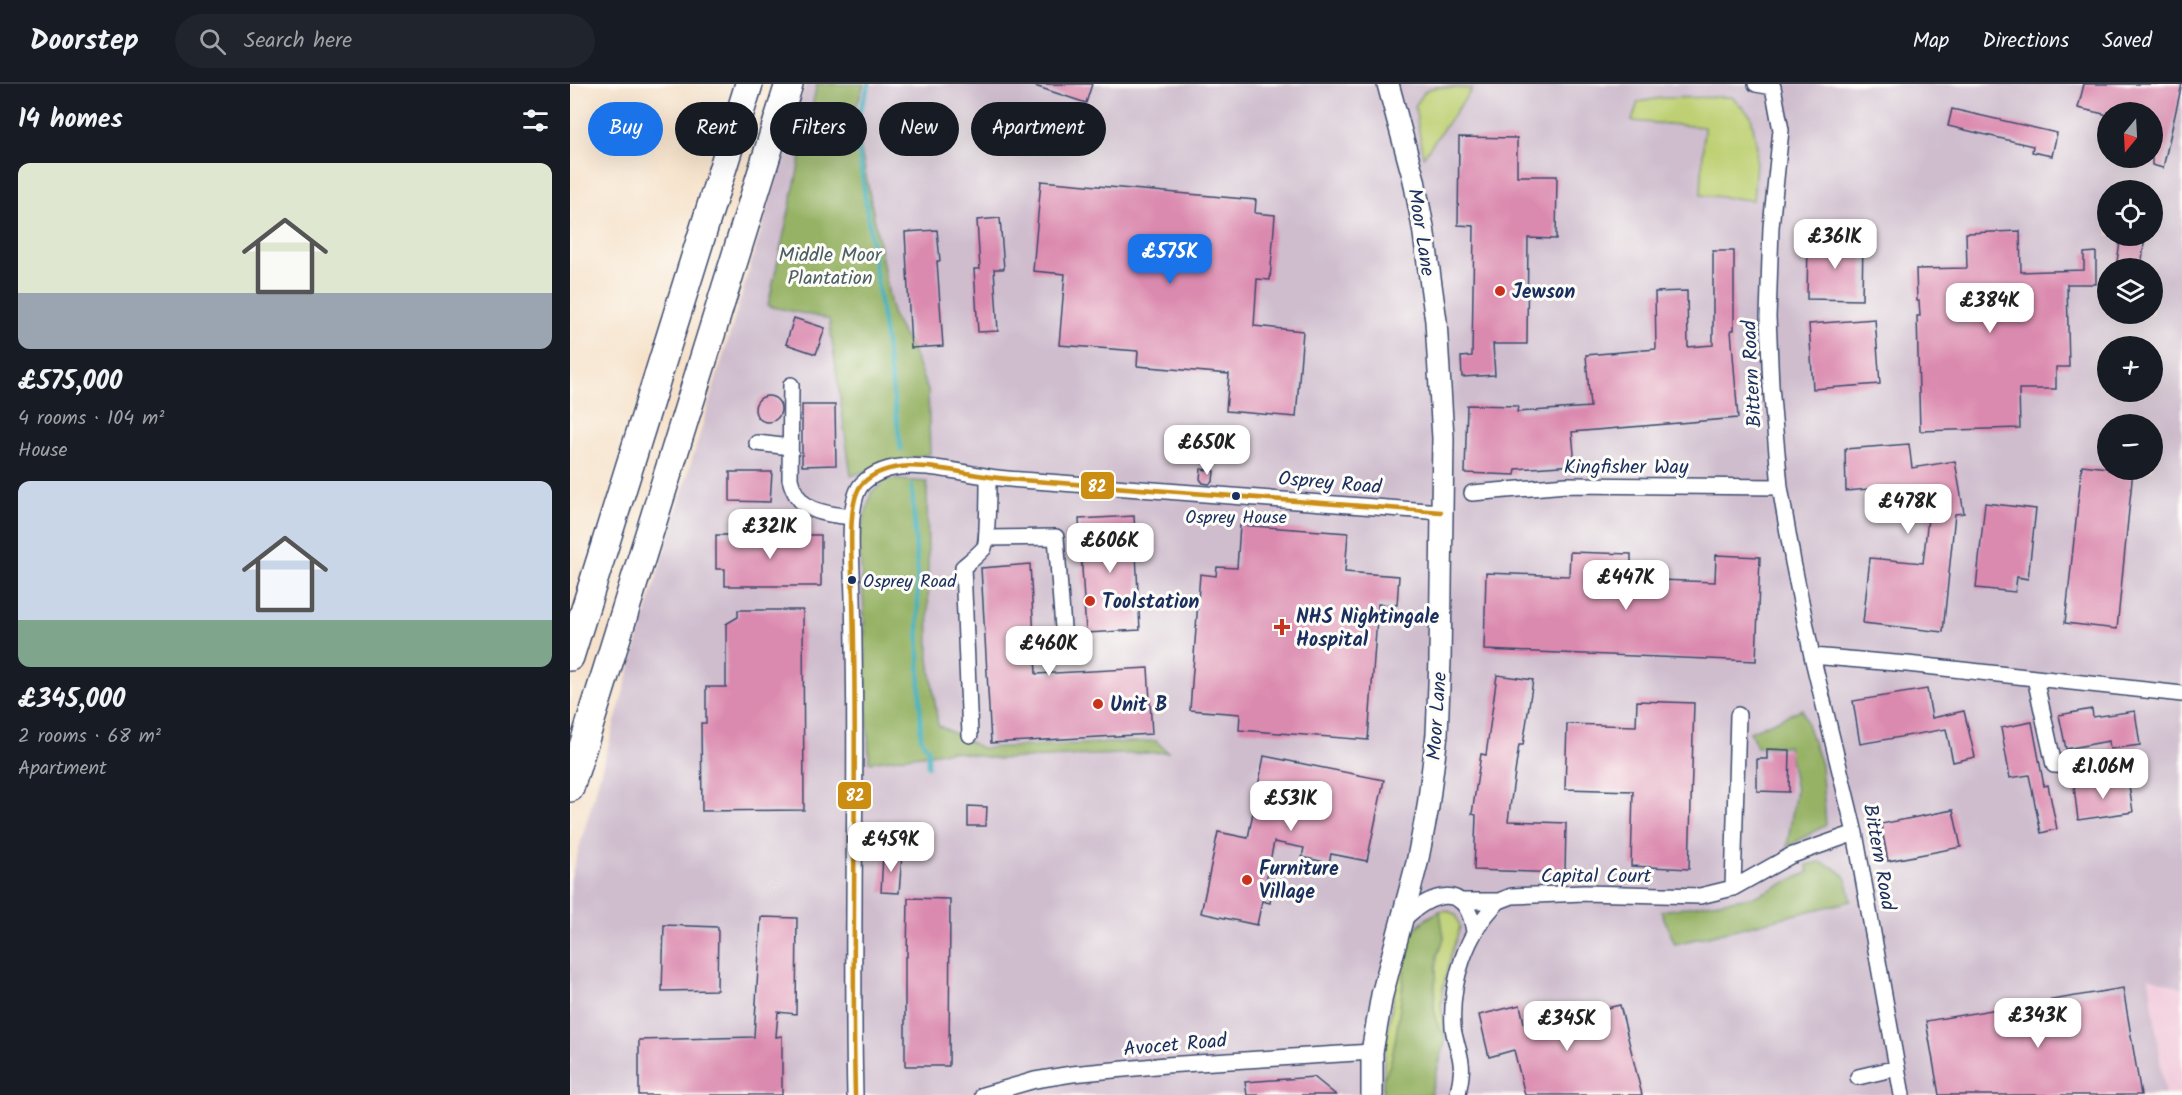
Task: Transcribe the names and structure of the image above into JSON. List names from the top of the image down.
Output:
{
  "streets": {
    "main road": ["Moor Lane"],
    "street": [
      "Bittern Road",
      "Kingfisher Way",
      "Osprey Road",
      "Capital Court",
      "Avocet Road"
    ]
  },
  "crossings": [
    ["Moor Lane", "Osprey Road"],
    ["Moor Lane", "Capital Court"],
    ["Moor Lane", "Avocet Road"],
    ["Bittern Road", "Kingfisher Way"],
    ["Bittern Road", "Capital Court"]
  ],
  "parks": ["Middle Moor Plantation"],
  "places": {
    "other": [
      "Jewson",
      "Osprey House",
      "Osprey Road",
      "Toolstation",
      "Unit B",
      "Furniture Village"
    ],
    "health": ["NHS Nightingale Hospital"]
  },
  "lines": ["transit line 82"],
  "north": "bottom",
  "page": {
    "header": "Doorstep",
    "search": "Search here",
    "nav": ["Map", "Directions", "Saved"],
    "heading": "14 homes",
    "map_buttons": ["+", "−"],
    "chip": [
      "Buy",
      "Rent",
      "Filters",
      "New",
      "Apartment"
    ],
    "list": [
      {
        "name": "£575,000",
        "note": "4 rooms · 104 m² · House"
      },
      {
        "name": "£345,000",
        "note": "2 rooms · 68 m² · Apartment"
      }
    ],
    "price": [
      "£361K",
      "£575K",
      "£384K",
      "£650K",
      "£478K",
      "£321K",
      "£606K",
      "£447K",
      "£460K",
      "£1.06M",
      "£531K",
      "£459K",
      "£343K",
      "£345K"
    ]
  }
}
